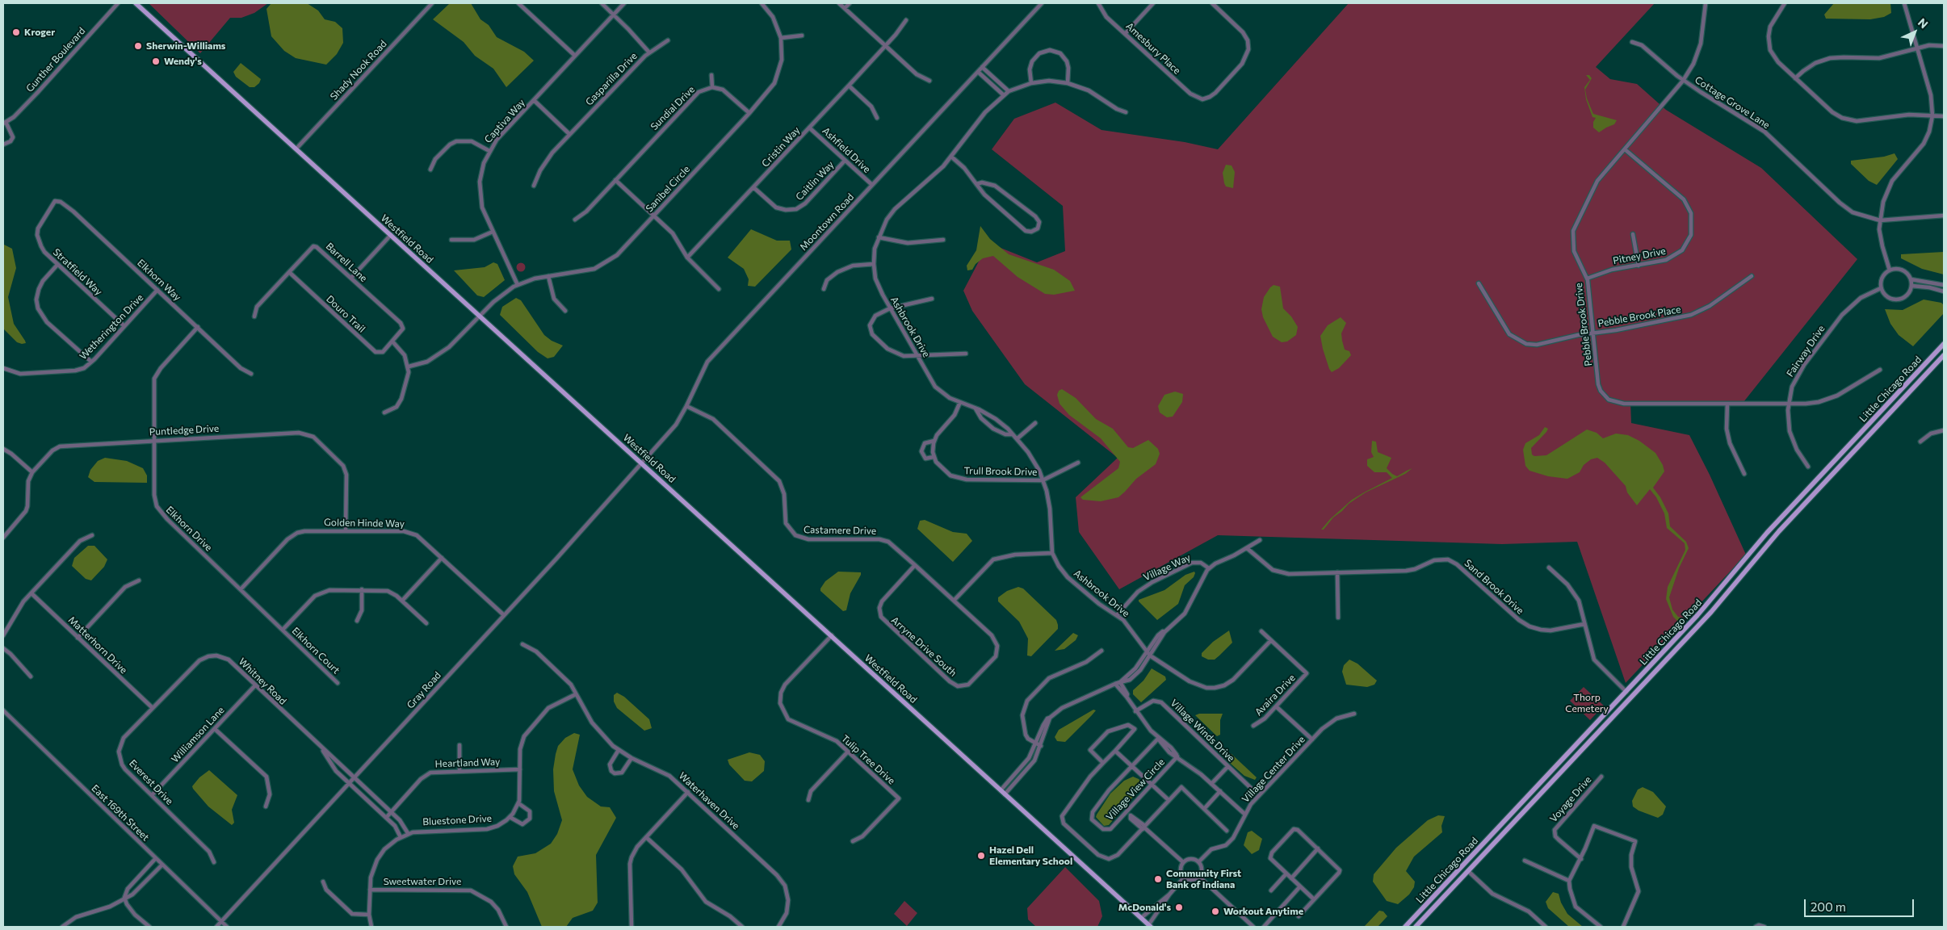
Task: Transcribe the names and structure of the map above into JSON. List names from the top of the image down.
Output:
{
  "streets": {
    "main road": ["Westfield Road", "Little Chicago Road"],
    "street": [
      "Amesbury Place",
      "Gunther Boulevard",
      "Shady Nook Road",
      "Gasparilla Drive",
      "Cottage Grove Lane",
      "Sundial Drive",
      "Captiva Way",
      "Cristin Way",
      "Ashfield Drive",
      "Caitlin Way",
      "Sanibel Circle",
      "Moontown Road",
      "Pitney Drive",
      "Barrell Lane",
      "Stratfield Way",
      "Elkhorn Way",
      "Douro Trail",
      "Pebble Brook Place",
      "Pebble Brook Drive",
      "Wetherington Drive",
      "Ashbrook Drive",
      "Fairway Drive",
      "Puntledge Drive",
      "Trull Brook Drive",
      "Golden Hinde Way",
      "Elkhorn Drive",
      "Castamere Drive",
      "Village Way",
      "Sand Brook Drive",
      "Matterhorn Drive",
      "Arryne Drive South",
      "Elkhorn Court",
      "Whitney Road",
      "Gray Road",
      "Avaira Drive",
      "Village Winds Drive",
      "Williamson Lane",
      "Tulip Tree Drive",
      "Heartland Way",
      "Village Center Drive",
      "Everest Drive",
      "Village View Circle",
      "Voyage Drive",
      "Waterhaven Drive",
      "East 169th Street",
      "Bluestone Drive",
      "Sweetwater Drive"
    ]
  },
  "crossings": [
    ["Shady Nook Road", "Westfield Road"],
    ["Cottage Grove Lane", "Pebble Brook Drive"],
    ["Captiva Way", "Sanibel Circle"],
    ["Cristin Way", "Ashfield Drive"],
    ["Cristin Way", "Caitlin Way"],
    ["Ashfield Drive", "Caitlin Way"],
    ["Ashfield Drive", "Moontown Road"],
    ["Sanibel Circle", "Westfield Road"],
    ["Moontown Road", "Westfield Road"],
    ["Moontown Road", "Castamere Drive"],
    ["Moontown Road", "Gray Road"],
    ["Westfield Road", "Gray Road"],
    ["Westfield Road", "Tulip Tree Drive"],
    ["Pitney Drive", "Pebble Brook Drive"],
    ["Barrell Lane", "Douro Trail"],
    ["Stratfield Way", "Elkhorn Way"],
    ["Stratfield Way", "Wetherington Drive"],
    ["Elkhorn Way", "Wetherington Drive"],
    ["Elkhorn Way", "Elkhorn Drive"],
    ["Pebble Brook Place", "Pebble Brook Drive"],
    ["Pebble Brook Drive", "Fairway Drive"],
    ["Ashbrook Drive", "Trull Brook Drive"],
    ["Ashbrook Drive", "Village Way"],
    ["Ashbrook Drive", "Avaira Drive"],
    ["Puntledge Drive", "Golden Hinde Way"],
    ["Puntledge Drive", "Elkhorn Drive"],
    ["Golden Hinde Way", "Elkhorn Drive"],
    ["Golden Hinde Way", "Gray Road"],
    ["Elkhorn Drive", "Elkhorn Court"],
    ["Castamere Drive", "Arryne Drive South"],
    ["Matterhorn Drive", "Whitney Road"],
    ["Matterhorn Drive", "Everest Drive"],
    ["Whitney Road", "Gray Road"],
    ["Whitney Road", "Williamson Lane"],
    ["Whitney Road", "Heartland Way"],
    ["Whitney Road", "Everest Drive"],
    ["Whitney Road", "Bluestone Drive"],
    ["Gray Road", "East 169th Street"],
    ["Williamson Lane", "Everest Drive"],
    ["Bluestone Drive", "Sweetwater Drive"]
  ],
  "parks": ["Thorp Cemetery"],
  "places": [
    "Kroger",
    "Sherwin-Williams",
    "Wendy's",
    "Hazel Dell Elementary School",
    "Community First Bank of Indiana",
    "McDonald's",
    "Workout Anytime"
  ],
  "scale_bar": "200 m",
  "north": "top right"
}
